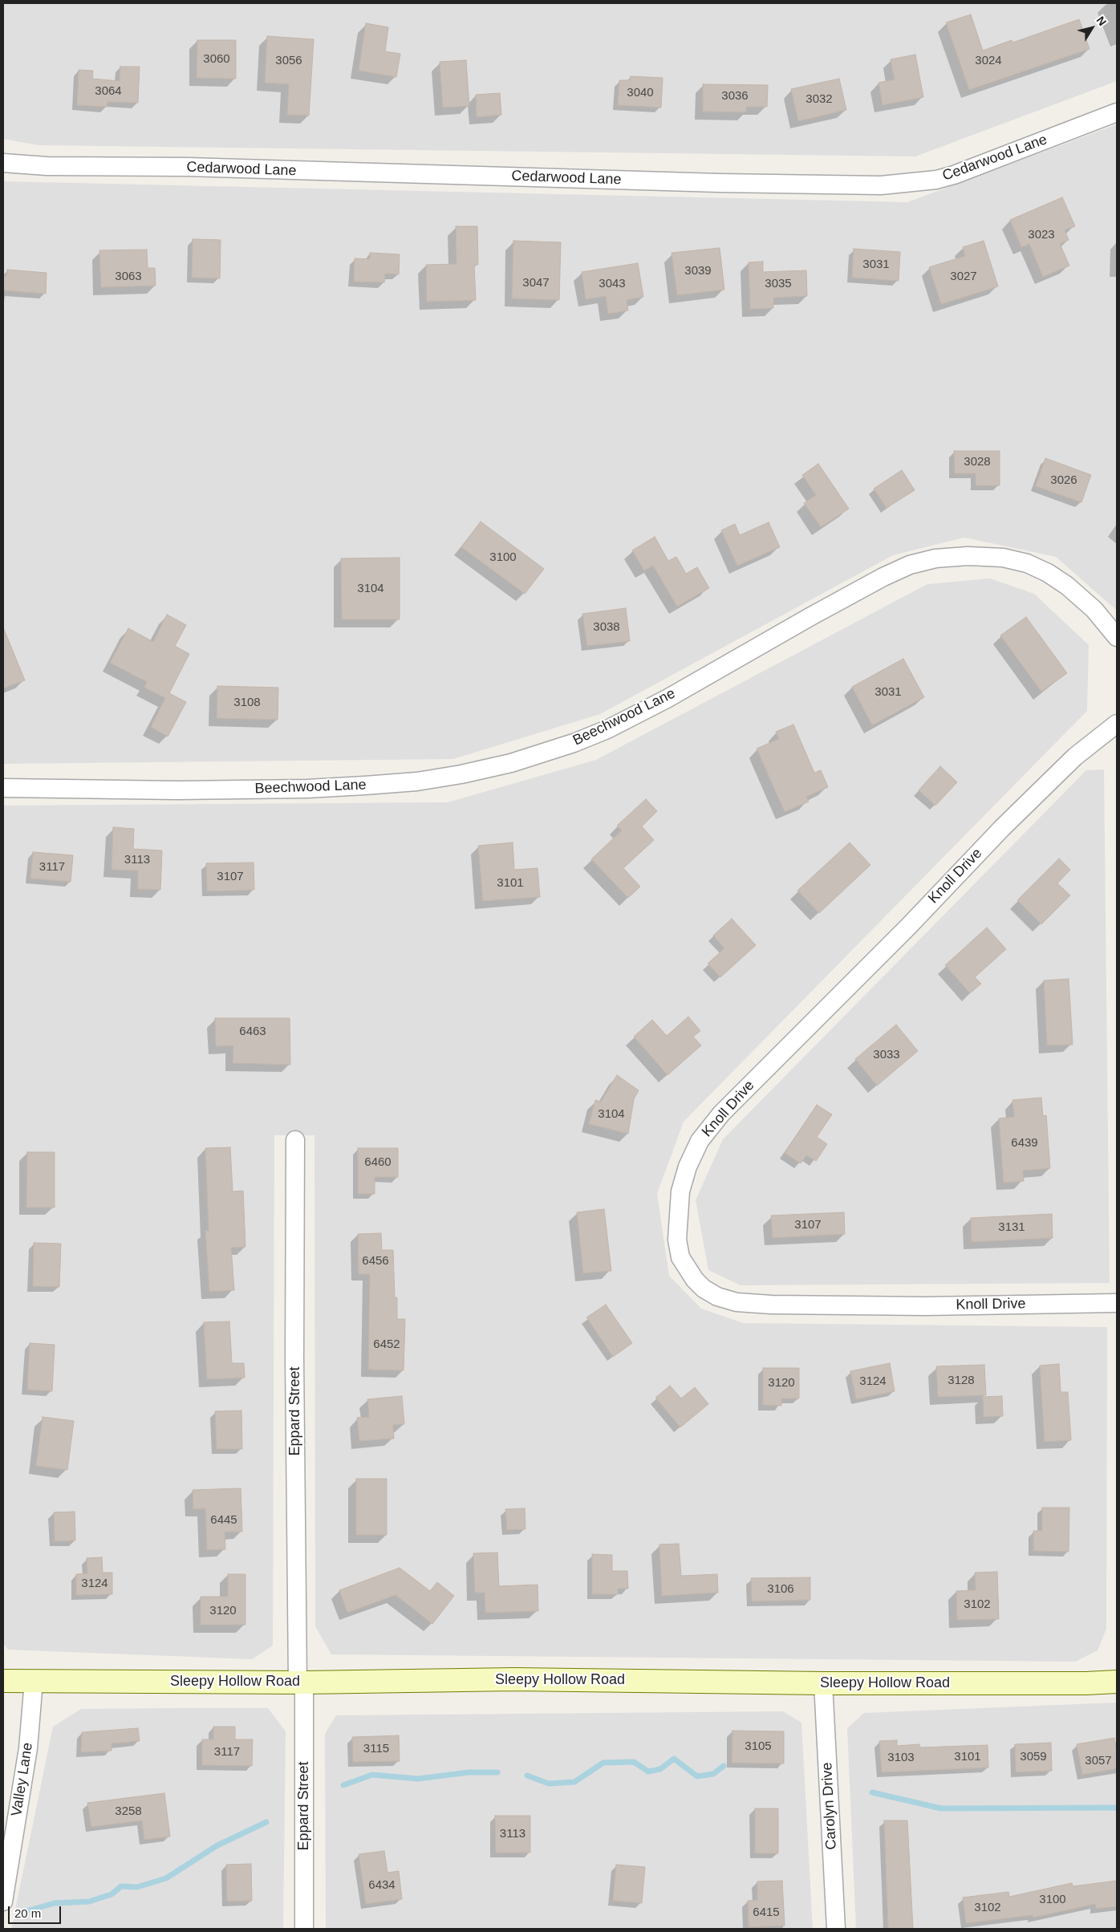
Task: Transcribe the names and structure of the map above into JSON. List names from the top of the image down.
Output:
{
  "streets": {
    "main road": ["Sleepy Hollow Road"],
    "street": [
      "Cedarwood Lane",
      "Beechwood Lane",
      "Knoll Drive",
      "Eppard Street",
      "Valley Lane",
      "Carolyn Drive"
    ]
  },
  "crossings": [
    ["Eppard Street", "Sleepy Hollow Road"],
    ["Sleepy Hollow Road", "Valley Lane"],
    ["Sleepy Hollow Road", "Carolyn Drive"]
  ],
  "house_numbers": [
    "3060",
    "3056",
    "3024",
    "3064",
    "3040",
    "3036",
    "3032",
    "3023",
    "3031",
    "3039",
    "3063",
    "3027",
    "3047",
    "3043",
    "3035",
    "3028",
    "3026",
    "3100",
    "3104",
    "3038",
    "3031",
    "3108",
    "3113",
    "3117",
    "3107",
    "3101",
    "6463",
    "3033",
    "3104",
    "6439",
    "6460",
    "3107",
    "3131",
    "6456",
    "6452",
    "3128",
    "3124",
    "3120",
    "6445",
    "3124",
    "3106",
    "3102",
    "3120",
    "3105",
    "3115",
    "3117",
    "3101",
    "3059",
    "3103",
    "3057",
    "3258",
    "3113",
    "6434",
    "3100",
    "3102",
    "6415"
  ],
  "scale_bar": "20 m",
  "north": "top right"
}
